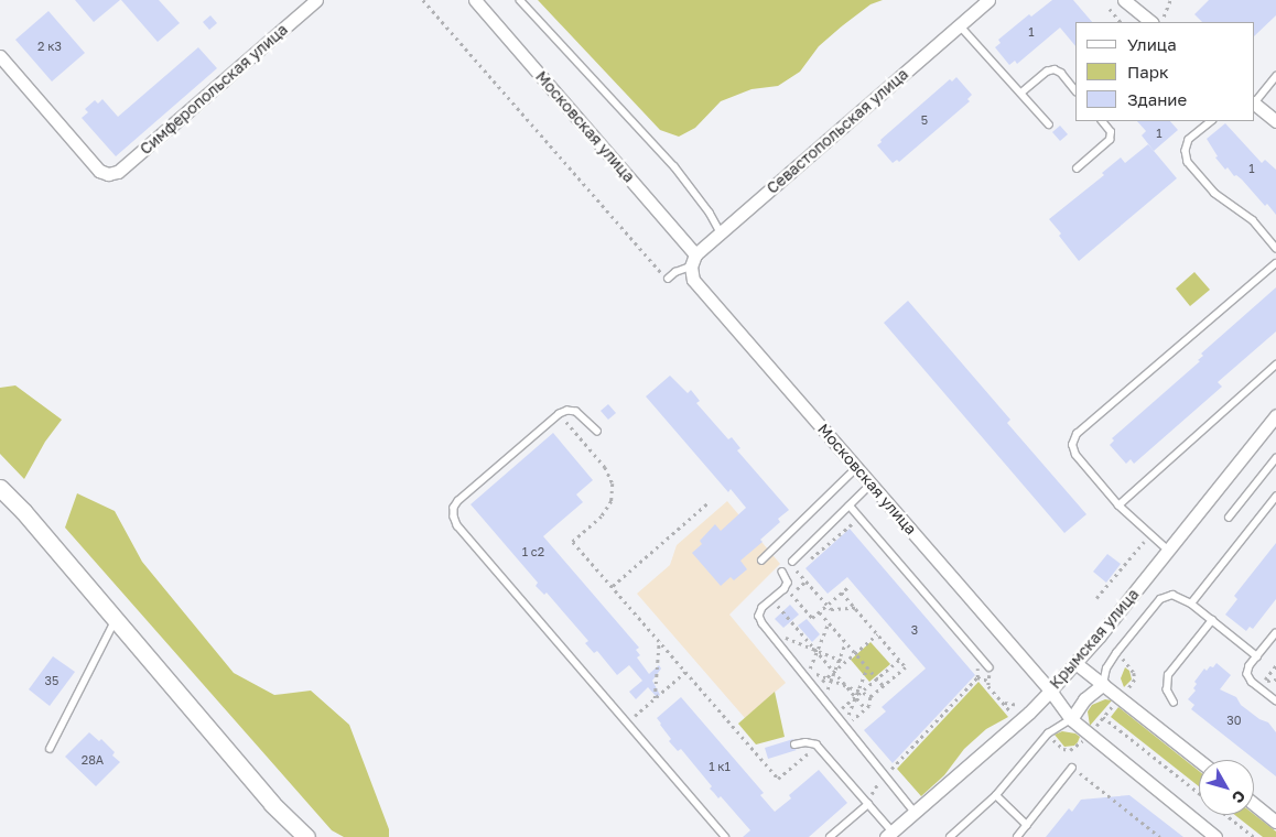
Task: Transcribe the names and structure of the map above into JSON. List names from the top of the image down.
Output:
{
  "streets": {
    "street": [
      "Симферопольская улица",
      "Московская улица",
      "Севастопольская улица",
      "Крымская улица"
    ]
  },
  "crossings": [
    ["Московская улица", "Севастопольская улица"],
    ["Московская улица", "Крымская улица"]
  ],
  "house_numbers": [
    "1",
    "2 к3",
    "5",
    "1",
    "1",
    "1 с2",
    "3",
    "35",
    "30",
    "28А",
    "1 к1"
  ],
  "legend": ["Улица", "Парк", "Здание"],
  "north": "bottom right"
}
